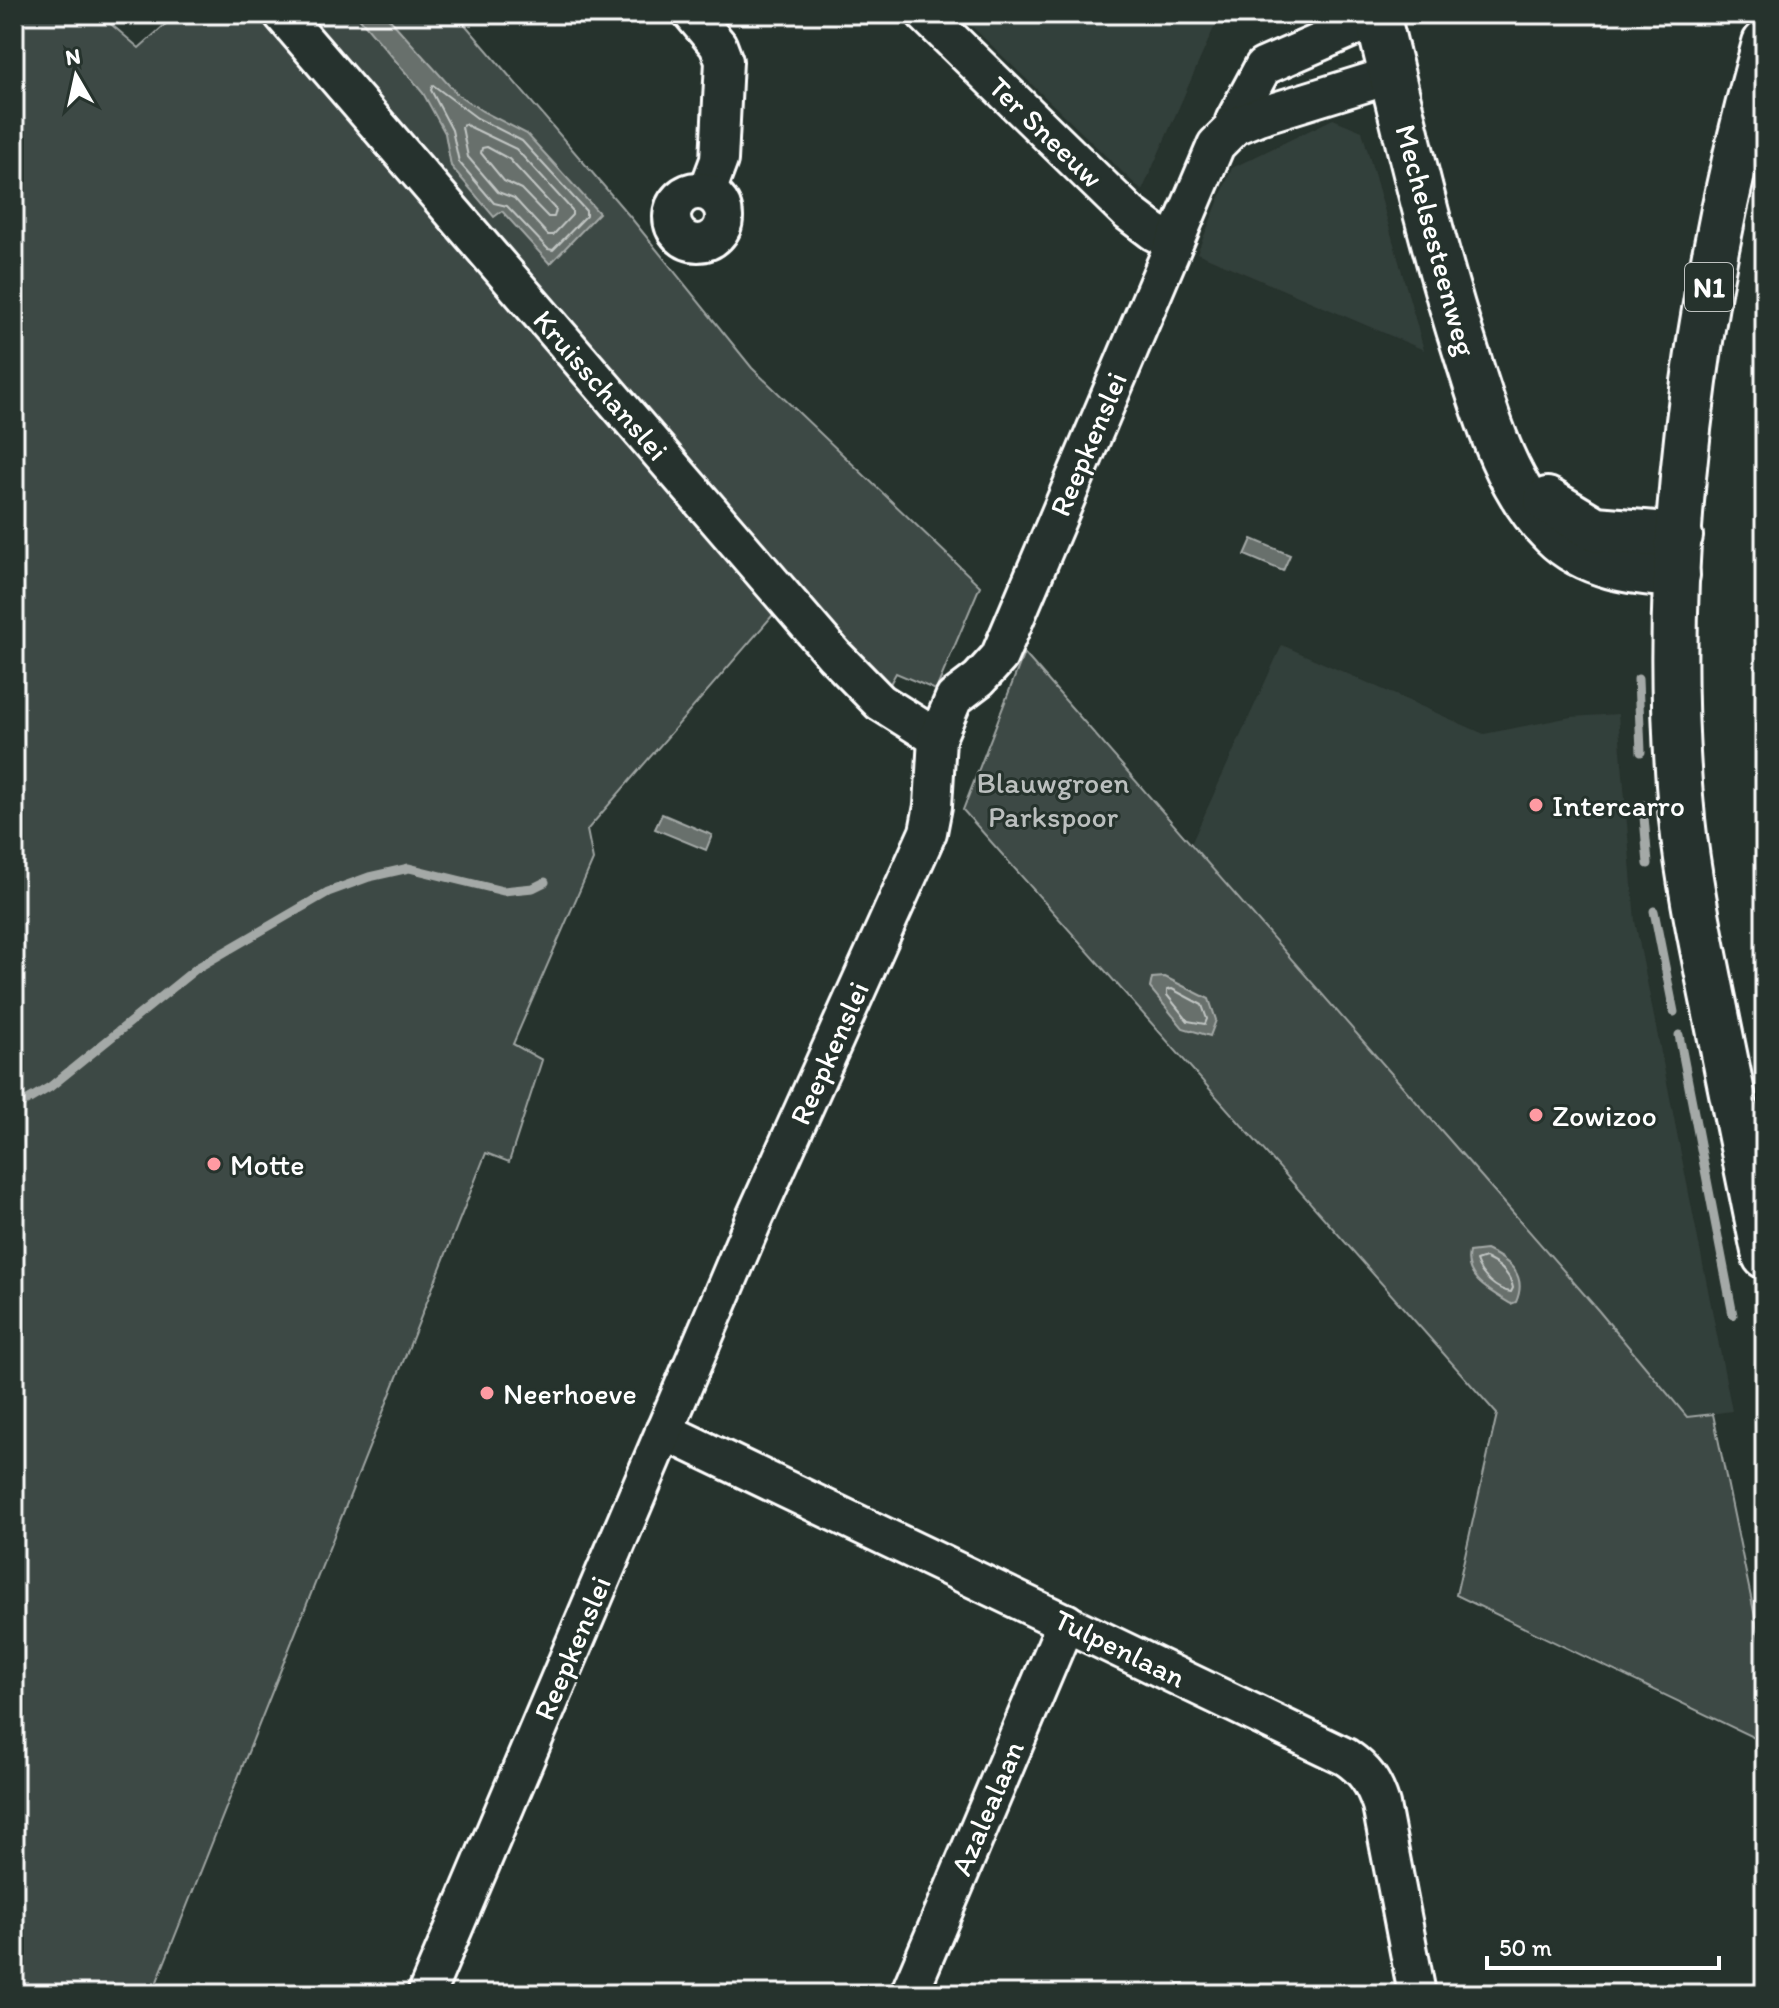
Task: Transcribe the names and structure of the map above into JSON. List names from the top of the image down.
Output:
{
  "streets": {
    "main road": ["Mechelsesteenweg", "N1"],
    "street": [
      "Ter Sneeuw",
      "Kruisschanslei",
      "Reepkenslei",
      "Tulpenlaan",
      "Azalealaan"
    ]
  },
  "crossings": [
    ["Ter Sneeuw", "Reepkenslei"],
    ["Mechelsesteenweg", "N1"],
    ["Mechelsesteenweg", "Reepkenslei"],
    ["Kruisschanslei", "Reepkenslei"],
    ["Reepkenslei", "Tulpenlaan"],
    ["Tulpenlaan", "Azalealaan"]
  ],
  "parks": ["Blauwgroen Parkspoor"],
  "places": [
    "Intercarro",
    "Zowizoo",
    "Motte",
    "Neerhoeve"
  ],
  "scale_bar": "50 m",
  "north": "top"
}
